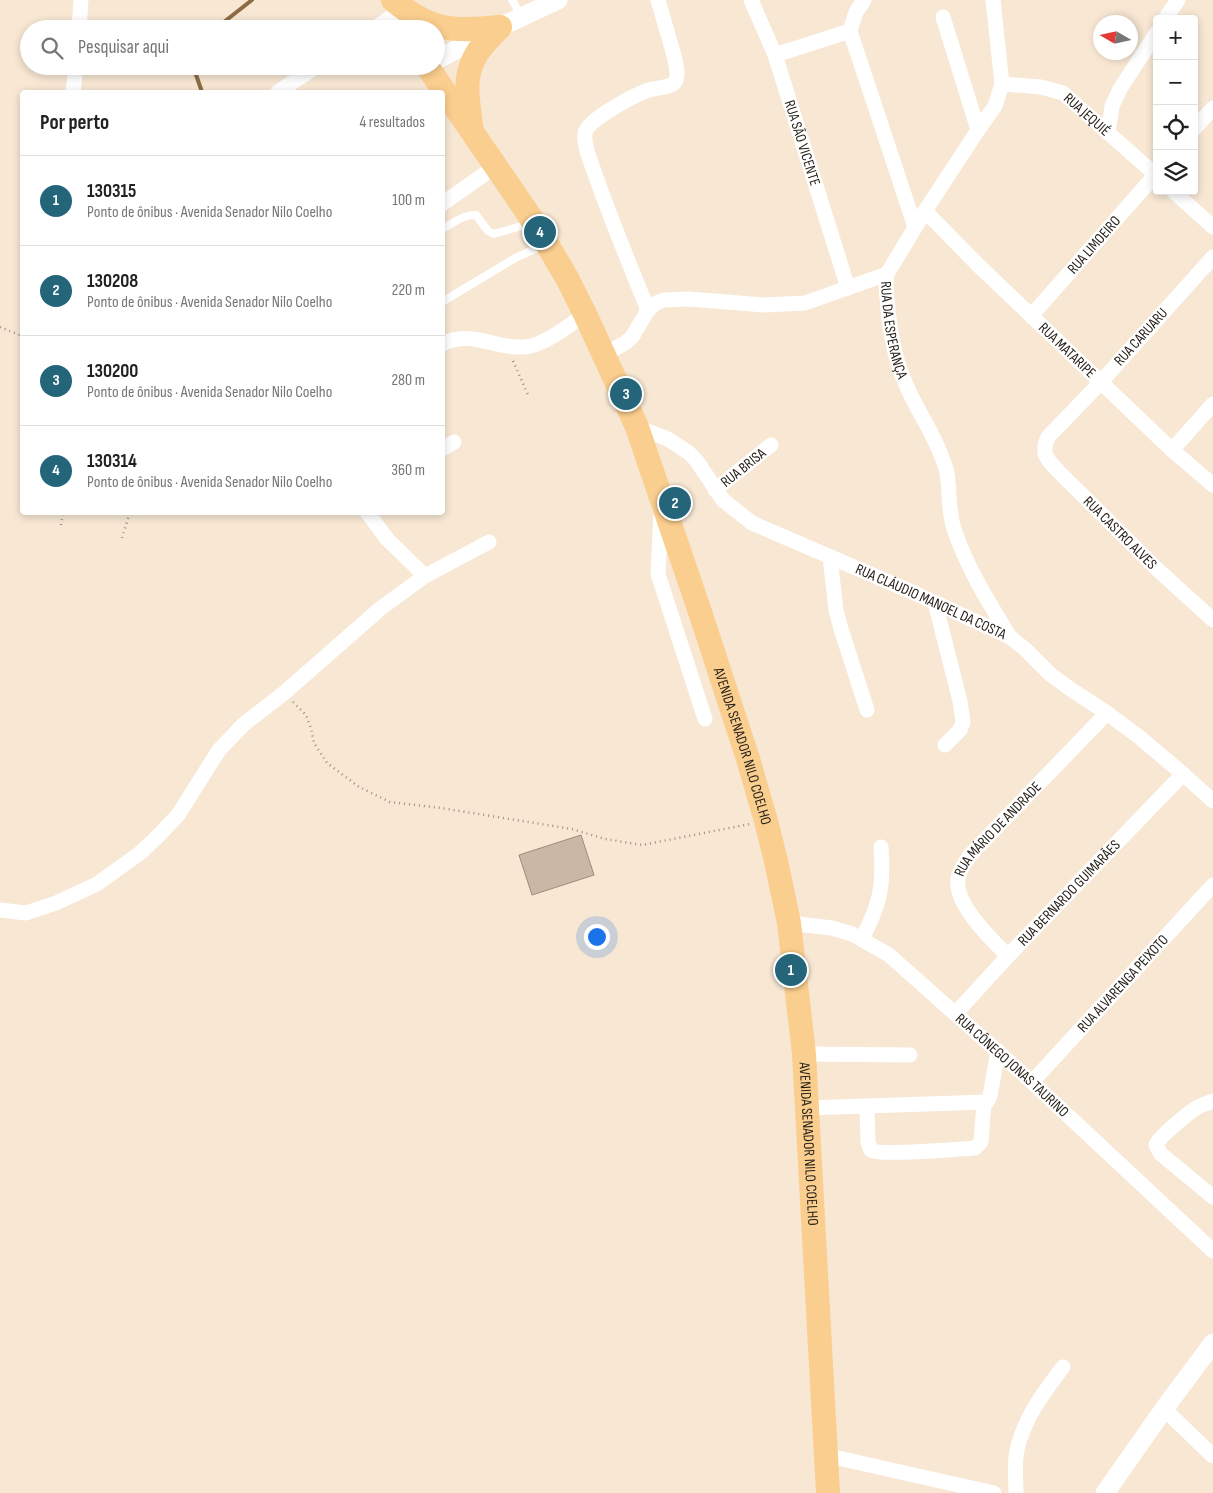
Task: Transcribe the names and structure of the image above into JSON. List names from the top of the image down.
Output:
{
  "streets": {
    "main road": ["AVENIDA SENADOR NILO COELHO"],
    "street": [
      "RUA JEQUIÉ",
      "RUA SÃO VICENTE",
      "RUA LIMOEIRO",
      "RUA DA ESPERANÇA",
      "RUA CARUARU",
      "RUA MATARIPE",
      "RUA BRISA",
      "RUA CASTRO ALVES",
      "RUA CLÁUDIO MANOEL DA COSTA",
      "RUA MÁRIO DE ANDRADE",
      "RUA BERNARDO GUIMARÃES",
      "RUA ALVARENGA PEIXOTO",
      "RUA CÔNEGO JONAS TAURINO"
    ]
  },
  "crossings": [
    ["RUA JEQUIÉ", "RUA DA ESPERANÇA"],
    ["RUA LIMOEIRO", "RUA MATARIPE"],
    ["RUA DA ESPERANÇA", "RUA MATARIPE"],
    ["RUA DA ESPERANÇA", "RUA CLÁUDIO MANOEL DA COSTA"],
    ["RUA CARUARU", "RUA MATARIPE"],
    ["RUA CARUARU", "RUA CASTRO ALVES"],
    ["RUA BRISA", "RUA CLÁUDIO MANOEL DA COSTA"],
    ["RUA CLÁUDIO MANOEL DA COSTA", "AVENIDA SENADOR NILO COELHO"],
    ["RUA CLÁUDIO MANOEL DA COSTA", "RUA MÁRIO DE ANDRADE"],
    ["RUA CLÁUDIO MANOEL DA COSTA", "RUA BERNARDO GUIMARÃES"],
    ["AVENIDA SENADOR NILO COELHO", "RUA CÔNEGO JONAS TAURINO"],
    ["RUA MÁRIO DE ANDRADE", "RUA BERNARDO GUIMARÃES"],
    ["RUA BERNARDO GUIMARÃES", "RUA CÔNEGO JONAS TAURINO"],
    ["RUA ALVARENGA PEIXOTO", "RUA CÔNEGO JONAS TAURINO"]
  ],
  "north": "left",
  "page": {
    "map_buttons": ["+", "−"],
    "search": "Pesquisar aqui",
    "heading": ["Por perto", "4 resultados"],
    "list": [
      {
        "mark": "1",
        "name": "130315",
        "note": "Ponto de ônibus · Avenida Senador Nilo Coelho",
        "value": "100 m"
      },
      {
        "mark": "2",
        "name": "130208",
        "note": "Ponto de ônibus · Avenida Senador Nilo Coelho",
        "value": "220 m"
      },
      {
        "mark": "3",
        "name": "130200",
        "note": "Ponto de ônibus · Avenida Senador Nilo Coelho",
        "value": "280 m"
      },
      {
        "mark": "4",
        "name": "130314",
        "note": "Ponto de ônibus · Avenida Senador Nilo Coelho",
        "value": "360 m"
      }
    ],
    "pins": [
      "4",
      "3",
      "2",
      "1"
    ]
  }
}
